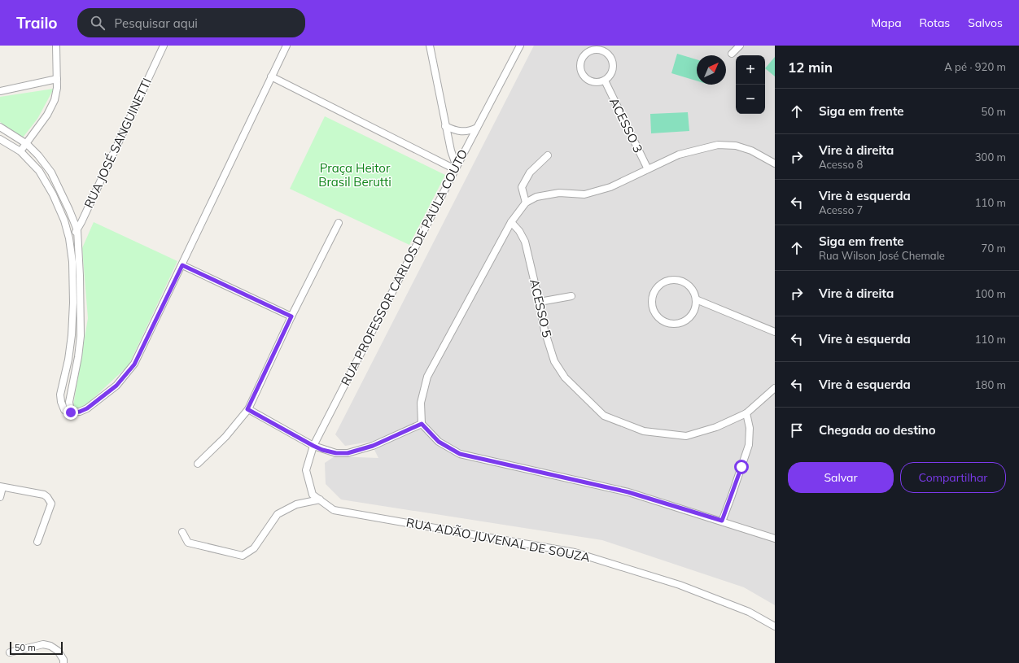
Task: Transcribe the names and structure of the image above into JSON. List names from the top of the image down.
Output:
{
  "streets": {
    "street": [
      "ACESSO 3",
      "RUA JOSÉ SANGUINETTI",
      "RUA PROFESSOR CARLOS DE PAULA COUTO",
      "ACESSO 5",
      "RUA ADÃO JUVENAL DE SOUZA"
    ]
  },
  "crossings": [
    ["RUA PROFESSOR CARLOS DE PAULA COUTO", "RUA ADÃO JUVENAL DE SOUZA"]
  ],
  "parks": ["Praça Heitor Brasil Berutti"],
  "scale_bar": "50 m",
  "north": "top right",
  "page": {
    "header": "Trailo",
    "search": "Pesquisar aqui",
    "nav": ["Mapa", "Rotas", "Salvos"],
    "heading": ["12 min", "A pé · 920 m"],
    "map_buttons": ["+", "−"],
    "list": [
      ["Siga em frente", "50 m"],
      ["Vire à direita", "Acesso 8", "300 m"],
      ["Vire à esquerda", "Acesso 7", "110 m"],
      ["Siga em frente", "Rua Wilson José Chemale", "70 m"],
      ["Vire à direita", "100 m"],
      ["Vire à esquerda", "110 m"],
      ["Vire à esquerda", "180 m"],
      "Chegada ao destino"
    ],
    "buttons": ["Salvar", "Compartilhar"],
    "scale": "50 m"
  }
}
